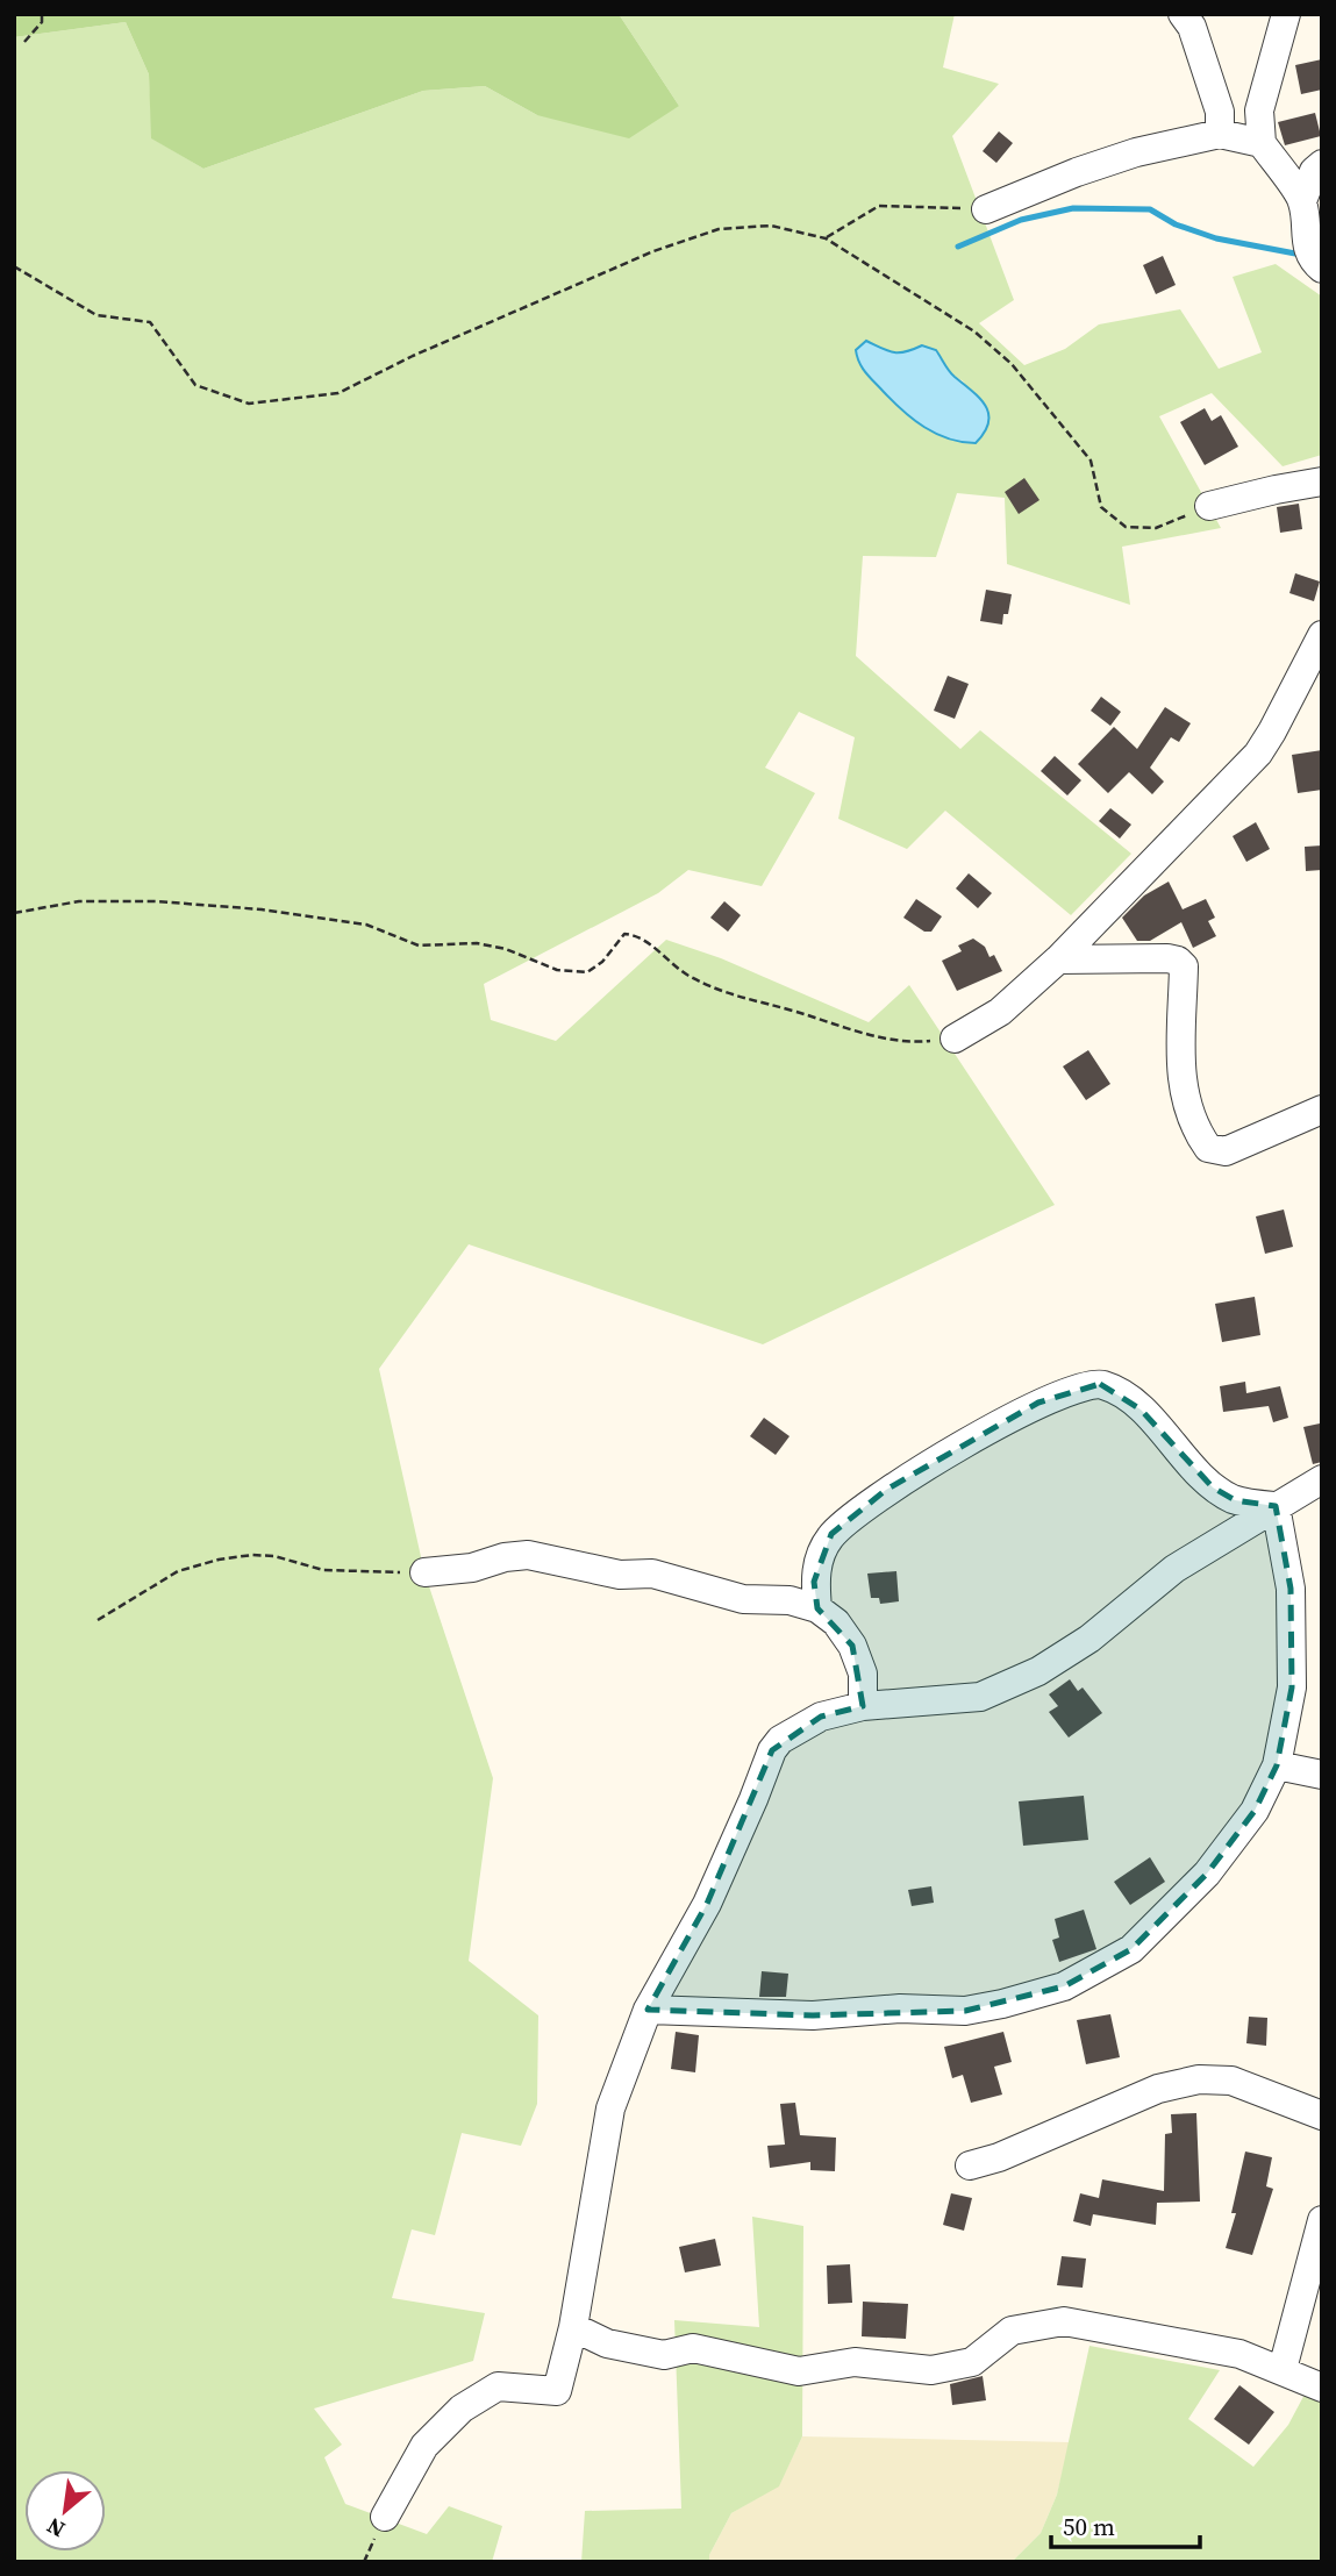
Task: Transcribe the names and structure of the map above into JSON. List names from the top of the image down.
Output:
{
  "scale_bar": "50 m",
  "north": "bottom left"
}
